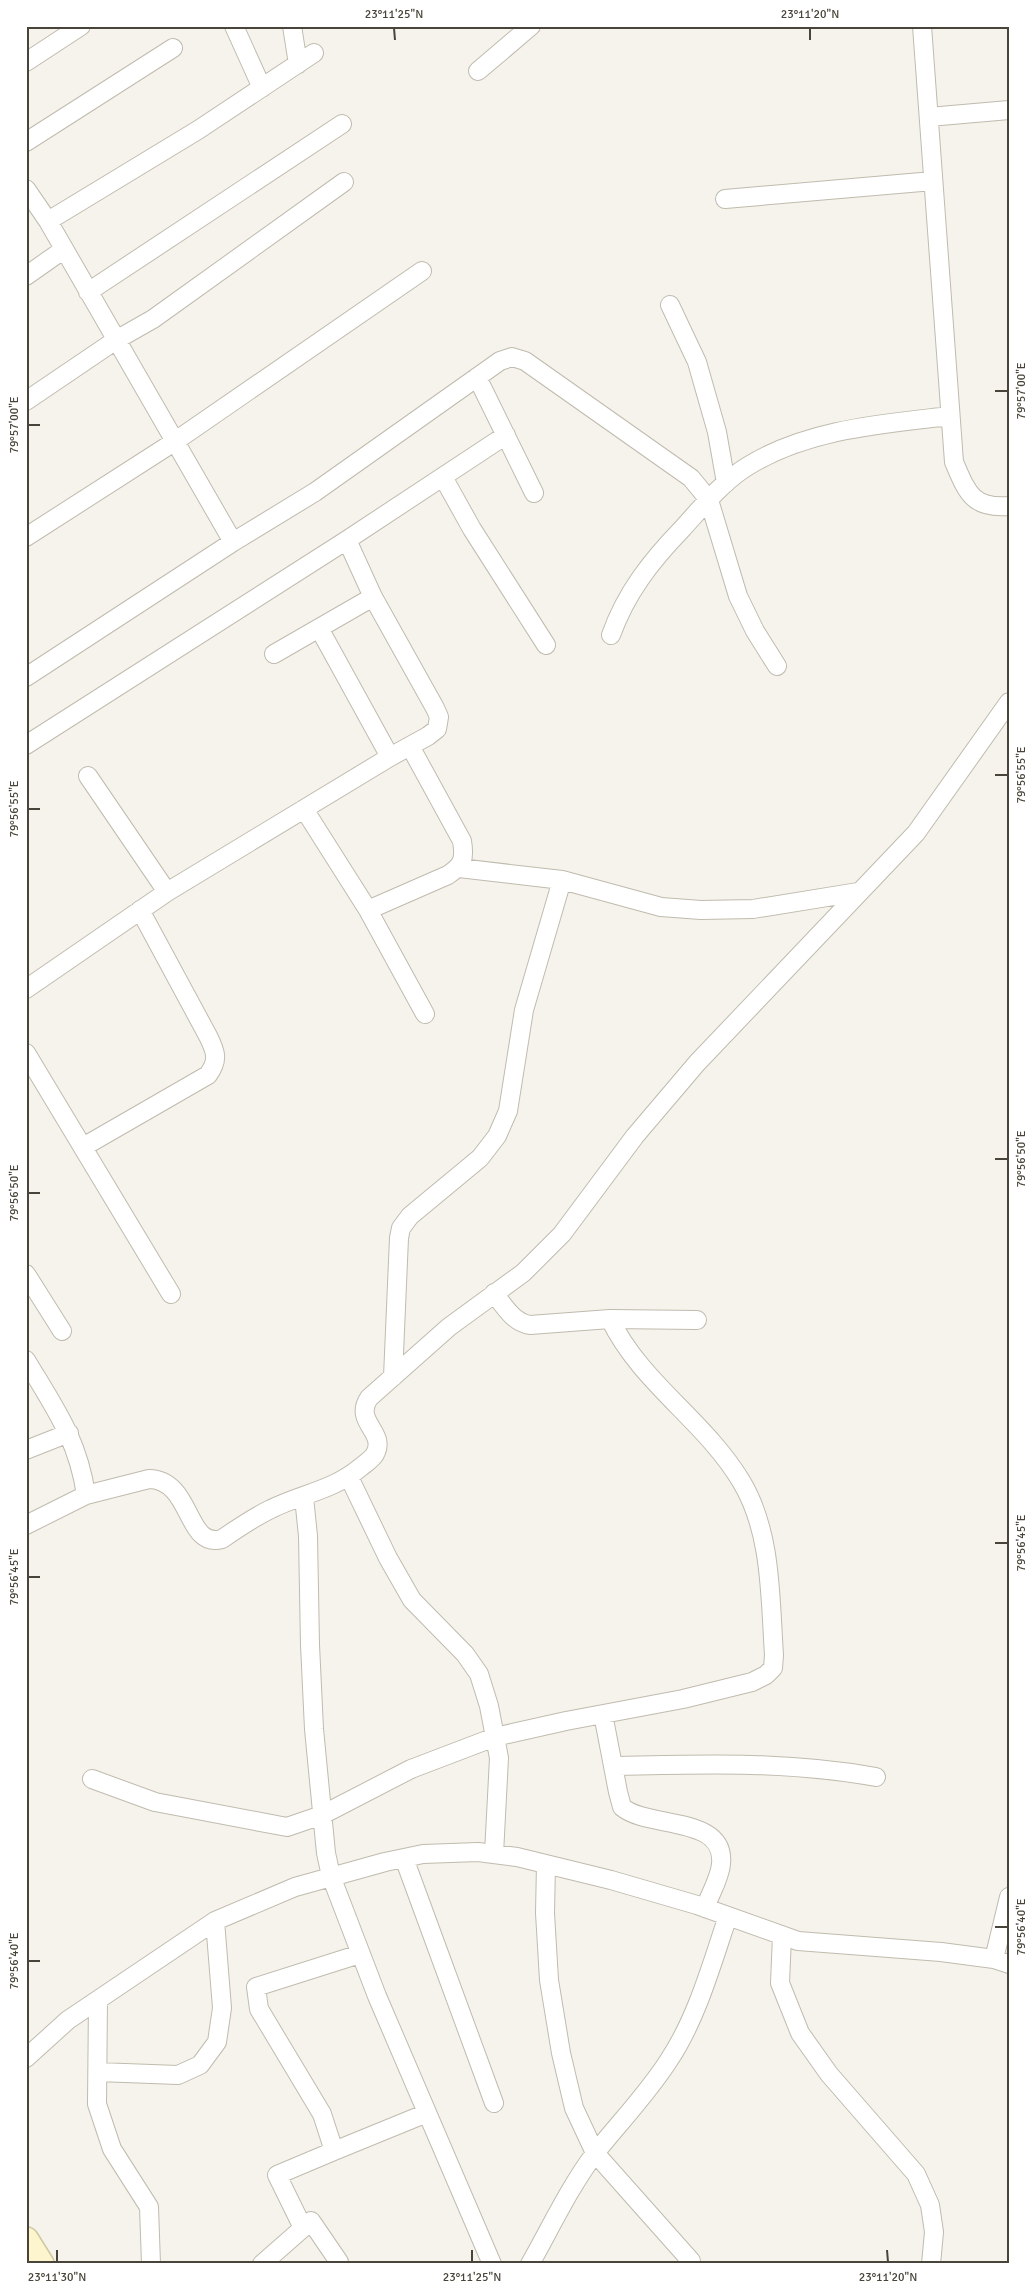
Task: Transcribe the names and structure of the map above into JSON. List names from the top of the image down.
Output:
{
  "coordinates": [
    "23°11'25\"N",
    "23°11'20\"N",
    "79°57'00\"E",
    "79°56'55\"E",
    "79°56'50\"E",
    "79°56'45\"E",
    "79°56'40\"E",
    "23°11'30\"N"
  ]
}
